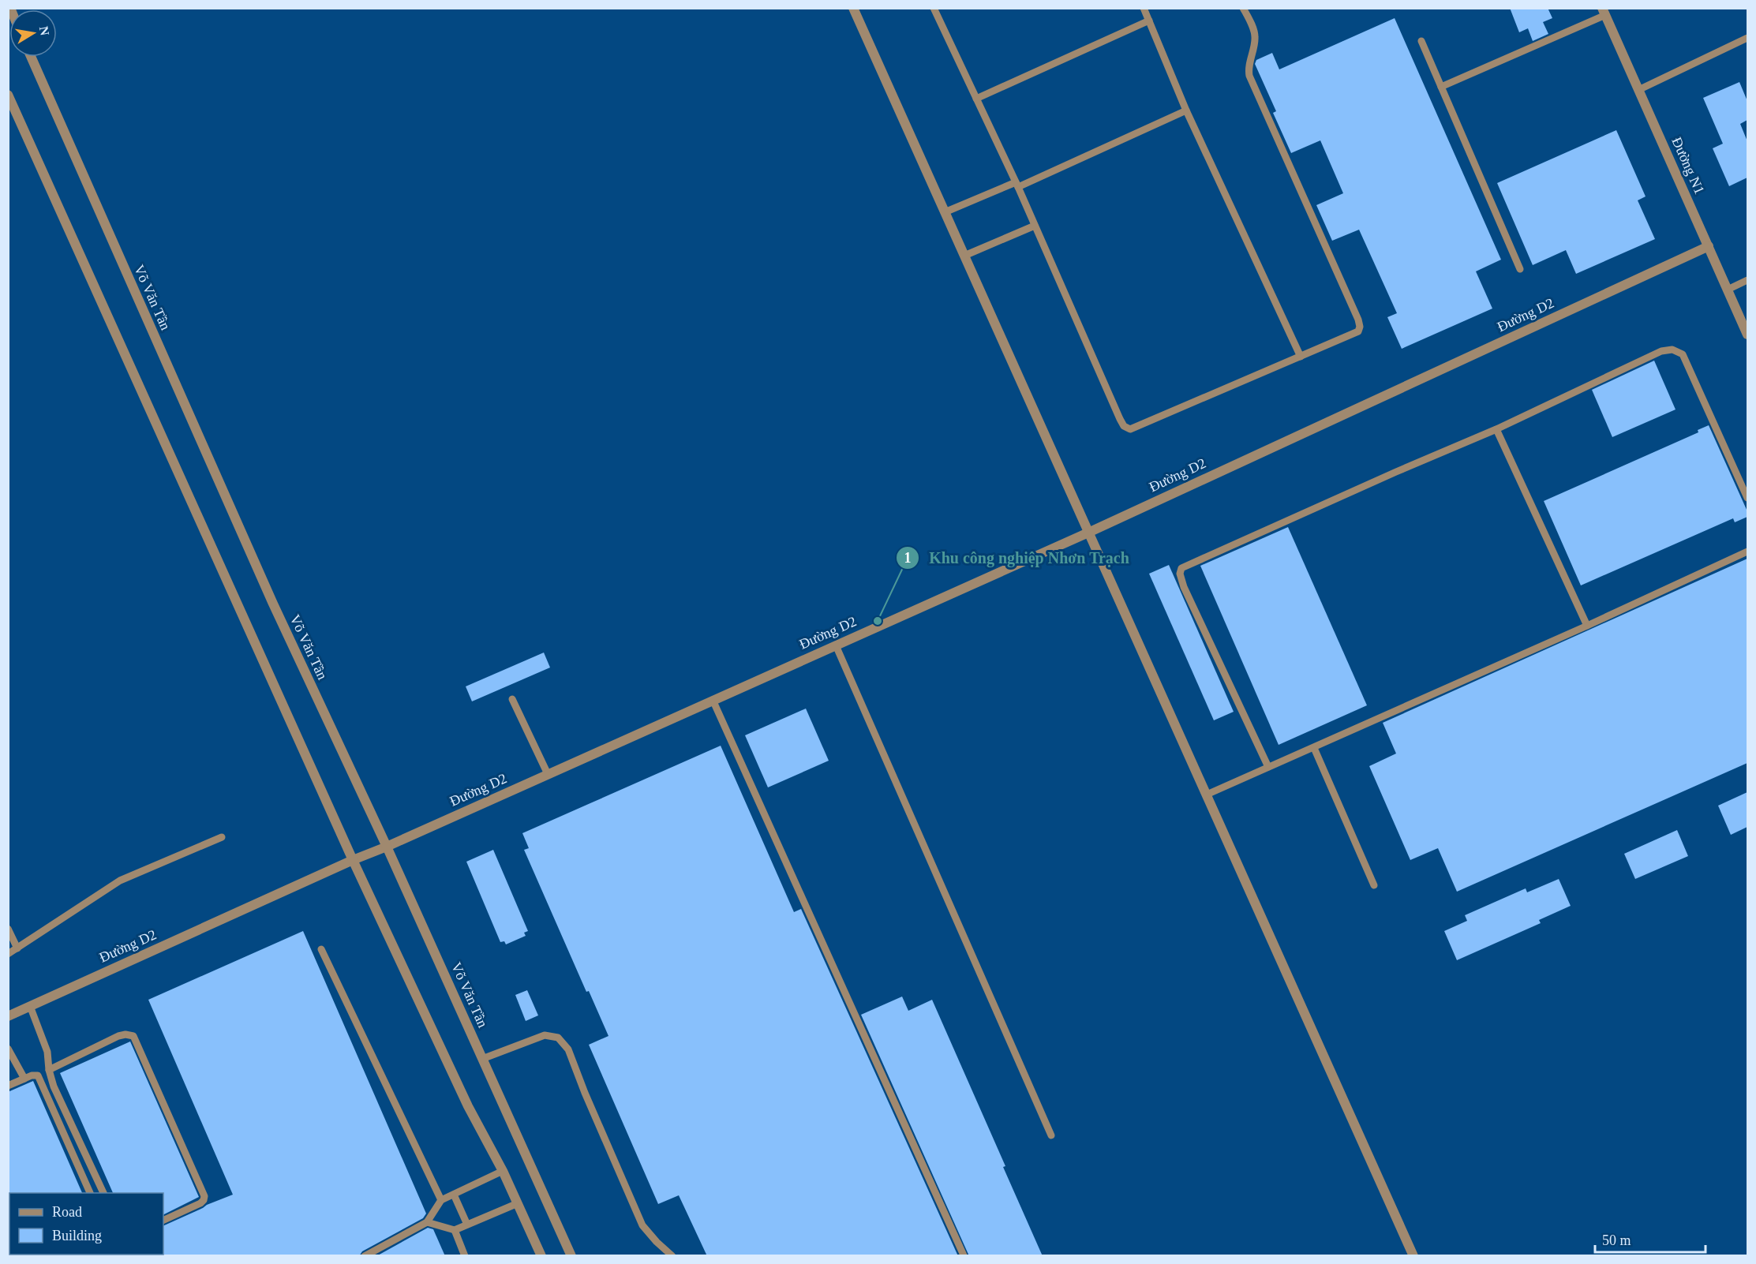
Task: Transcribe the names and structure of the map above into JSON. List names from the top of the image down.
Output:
{
  "streets": {
    "street": ["Đường N1", "Võ Văn Tần", "Đường D2"]
  },
  "crossings": [
    ["Đường N1", "Đường D2"],
    ["Võ Văn Tần", "Đường D2"]
  ],
  "places": ["Khu công nghiệp Nhơn Trạch"],
  "legend": ["Road", "Building"],
  "scale_bar": "50 m",
  "north": "right"
}
